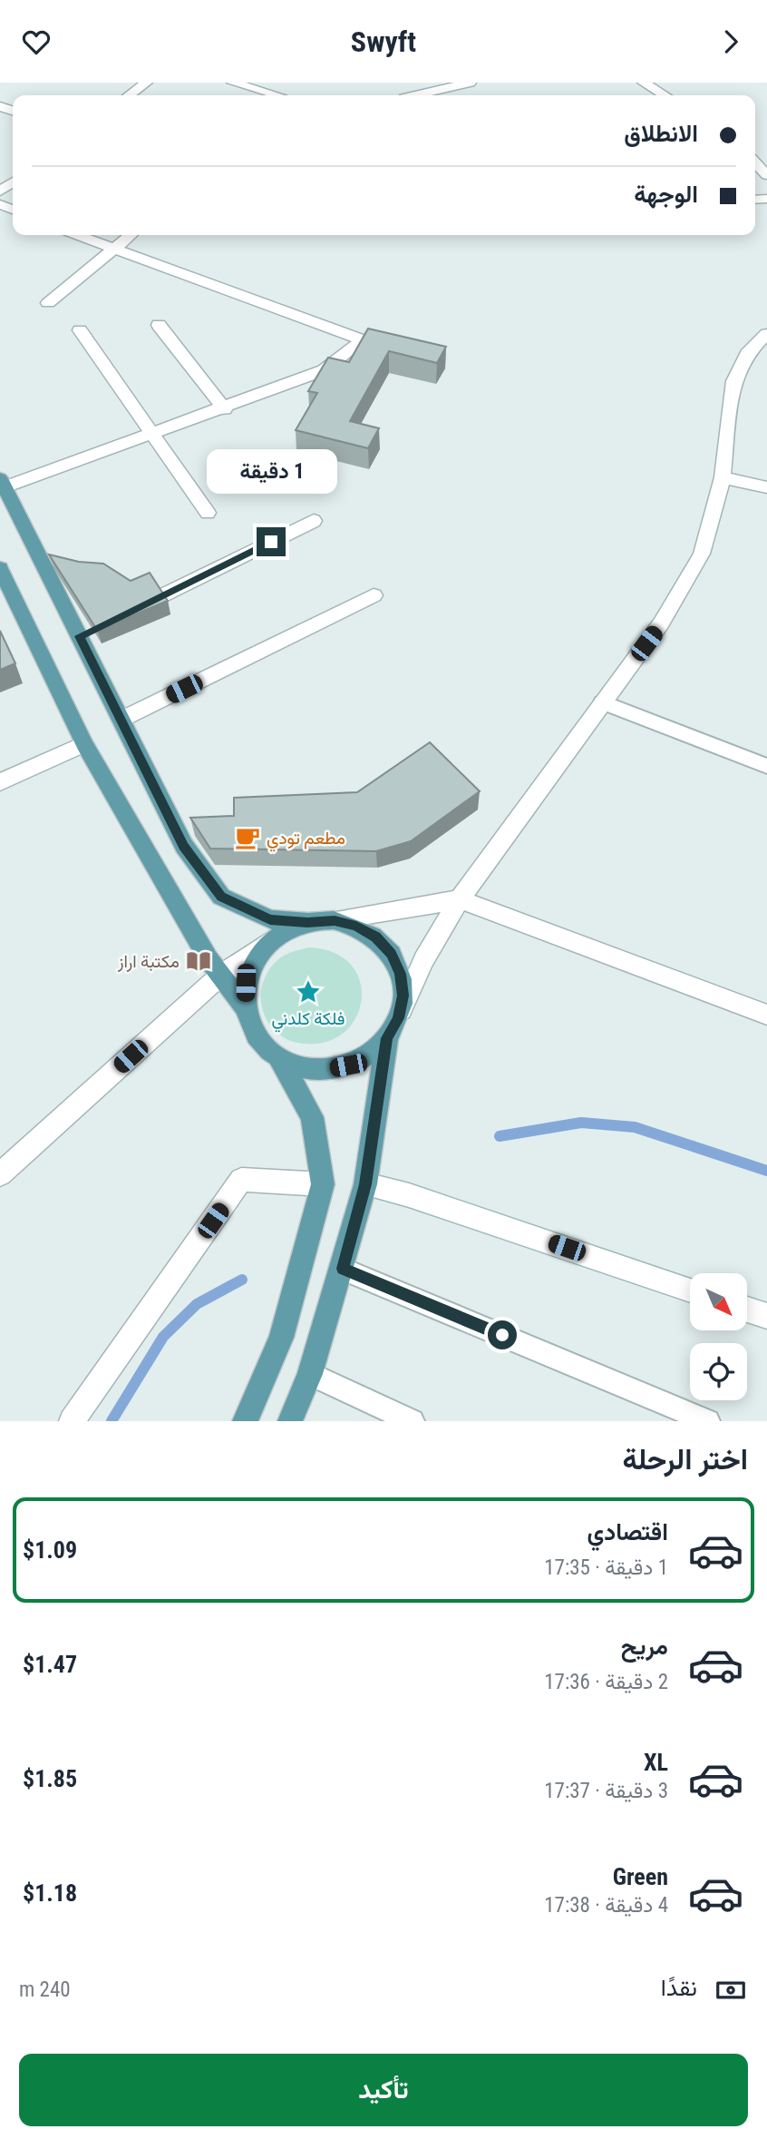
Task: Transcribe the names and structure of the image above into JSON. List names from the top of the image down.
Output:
{
  "places": {
    "cafe": ["مطعم تودي"],
    "library": ["مكتبة اراز"],
    "place": ["فلكة كلدني"]
  },
  "north": "bottom right",
  "page": {
    "header": "Swyft",
    "banner": ["الانطلاق", "الوجهة"],
    "bubble": "1 دقيقة",
    "heading": "اختر الرحلة",
    "list": [
      {
        "name": "اقتصادي",
        "note": "1 دقيقة · 17:35",
        "value": "$1.09"
      },
      {
        "name": "مريح",
        "note": "2 دقيقة · 17:36",
        "value": "$1.47"
      },
      {
        "name": "XL",
        "note": "3 دقيقة · 17:37",
        "value": "$1.85"
      },
      {
        "name": "Green",
        "note": "4 دقيقة · 17:38",
        "value": "$1.18"
      }
    ],
    "pay": ["نقدًا", "240 m"],
    "buttons": "تأكيد"
  }
}
